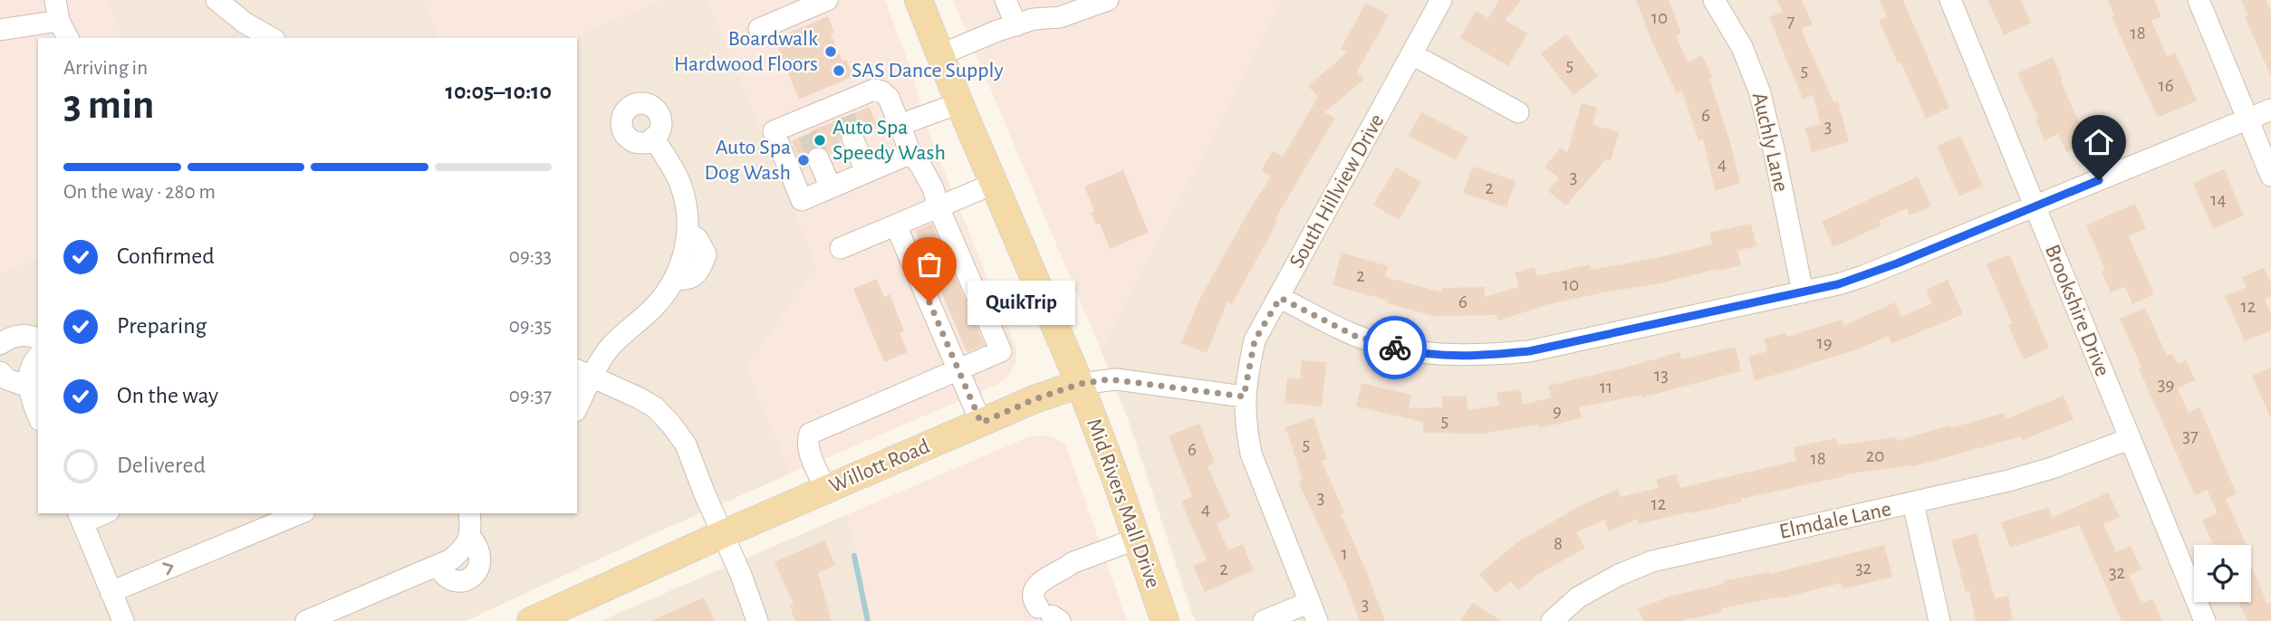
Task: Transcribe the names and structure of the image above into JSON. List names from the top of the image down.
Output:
{
  "streets": {
    "main road": ["Willott Road", "Mid Rivers Mall Drive"],
    "street": [
      "Auchly Lane",
      "South Hillview Drive",
      "Brookshire Drive",
      "Elmdale Lane"
    ]
  },
  "crossings": [
    ["South Hillview Drive", "Willott Road"],
    ["Brookshire Drive", "Elmdale Lane"],
    ["Willott Road", "Mid Rivers Mall Drive"]
  ],
  "places": [
    "Boardwalk Hardwood Floors",
    "SAS Dance Supply",
    "Auto Spa Speedy Wash",
    "Auto Spa Dog Wash",
    "QuikTrip"
  ],
  "house_numbers": [
    "10",
    "7",
    "18",
    "5",
    "5",
    "16",
    "6",
    "3",
    "4",
    "3",
    "2",
    "14",
    "2",
    "10",
    "6",
    "12",
    "19",
    "13",
    "39",
    "11",
    "9",
    "5",
    "37",
    "5",
    "6",
    "20",
    "18",
    "3",
    "12",
    "4",
    "8",
    "1",
    "32",
    "2",
    "32",
    "3"
  ],
  "page": {
    "heading": ["3 min", "Arriving in", "10:05–10:10"],
    "bar": "On the way · 280 m",
    "list": [
      ["Confirmed", "09:33"],
      ["Preparing", "09:35"],
      ["On the way", "09:37"],
      "Delivered"
    ],
    "bubble": "QuikTrip"
  }
}
